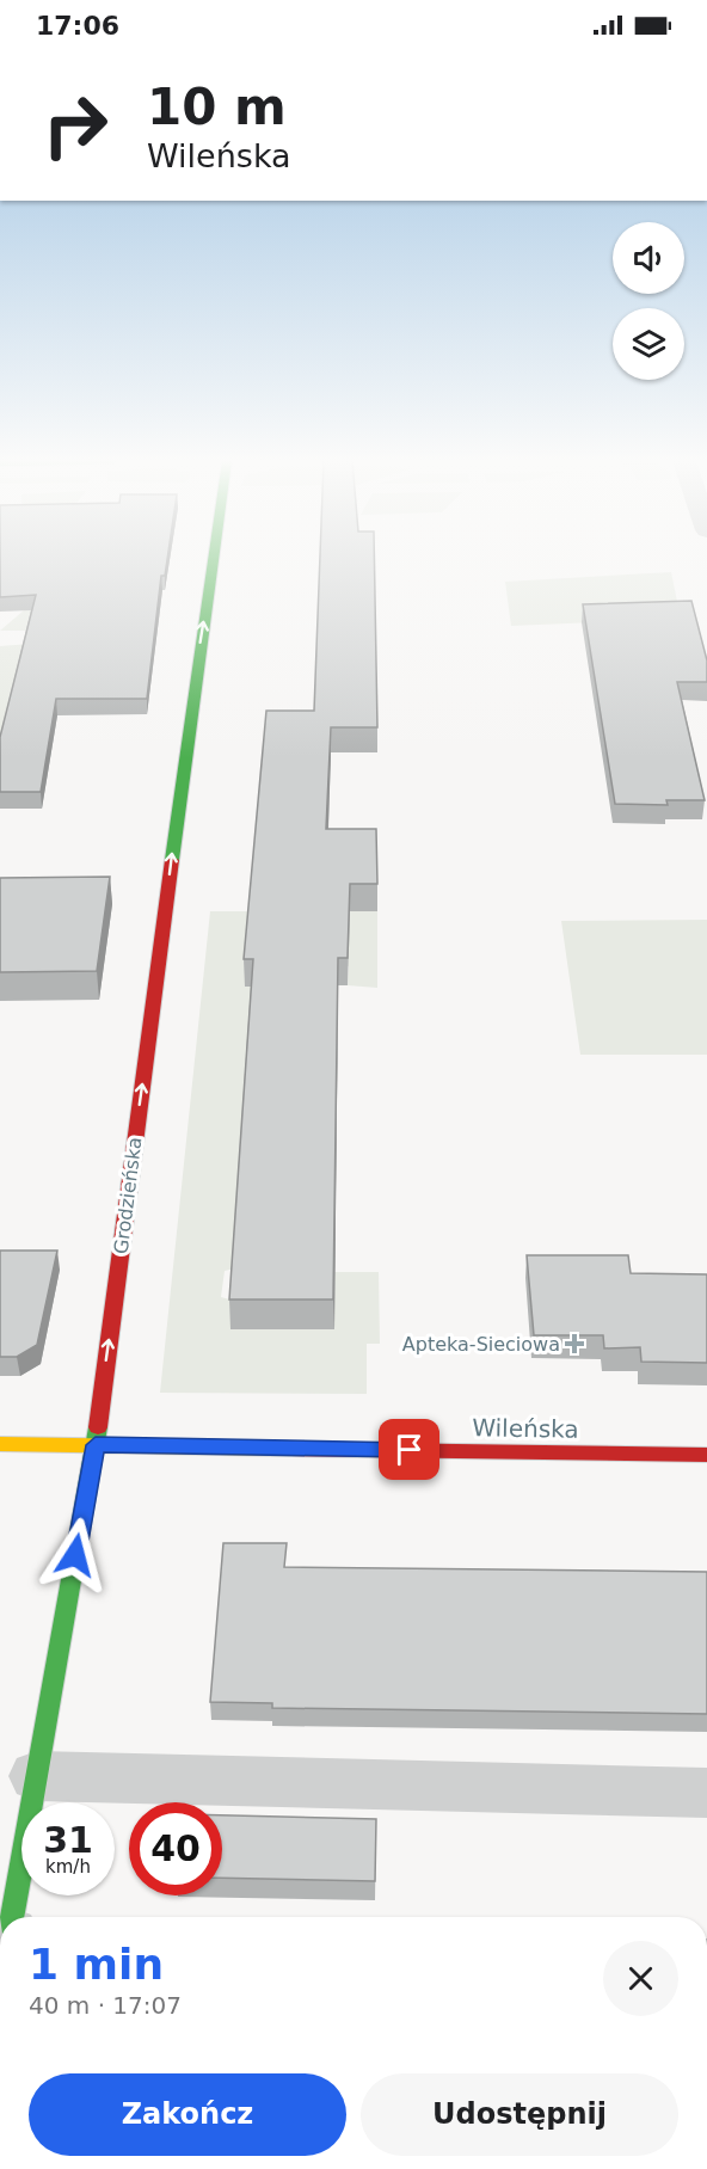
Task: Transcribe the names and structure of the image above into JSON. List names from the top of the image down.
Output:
{
  "streets": {
    "street": ["Grodzieńska", "Wileńska"]
  },
  "crossings": [
    ["Grodzieńska", "Wileńska"]
  ],
  "one_way": ["Grodzieńska"],
  "places": {
    "health": ["Apteka-Sieciowa"]
  },
  "page": {
    "status": "17:06",
    "turn": ["10 m", "Wileńska"],
    "speed": "31 km/h",
    "limit": "40",
    "heading": ["1 min", "40 m · 17:07"],
    "buttons": ["Zakończ", "Udostępnij"]
  }
}
